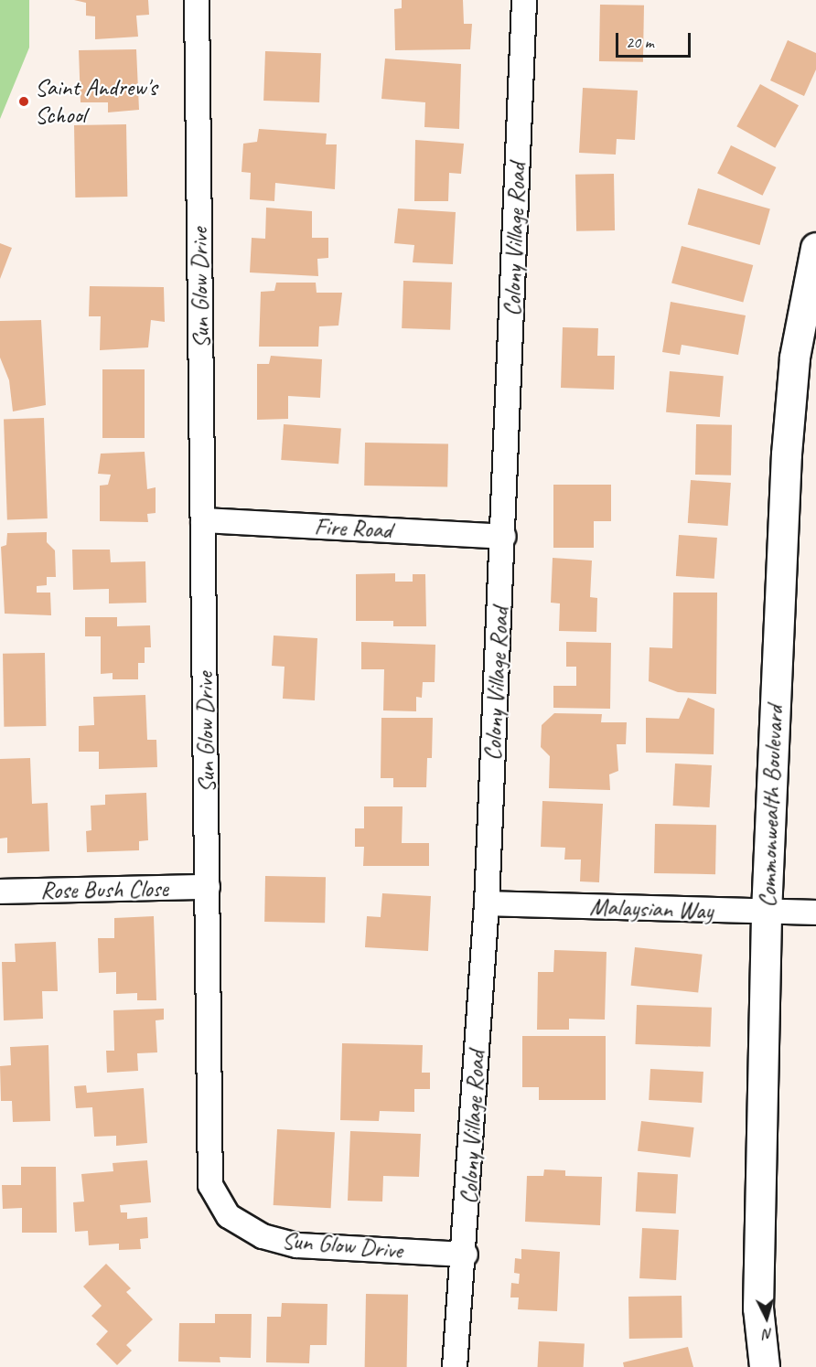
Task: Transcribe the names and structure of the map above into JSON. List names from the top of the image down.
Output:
{
  "streets": {
    "street": [
      "Colony Village Road",
      "Sun Glow Drive",
      "Fire Road",
      "Commonwealth Boulevard",
      "Rose Bush Close",
      "Malaysian Way"
    ]
  },
  "crossings": [
    ["Colony Village Road", "Sun Glow Drive"],
    ["Colony Village Road", "Fire Road"],
    ["Colony Village Road", "Malaysian Way"],
    ["Sun Glow Drive", "Fire Road"],
    ["Sun Glow Drive", "Rose Bush Close"],
    ["Commonwealth Boulevard", "Malaysian Way"]
  ],
  "places": ["Saint Andrew's School"],
  "scale_bar": "20 m",
  "north": "bottom"
}
